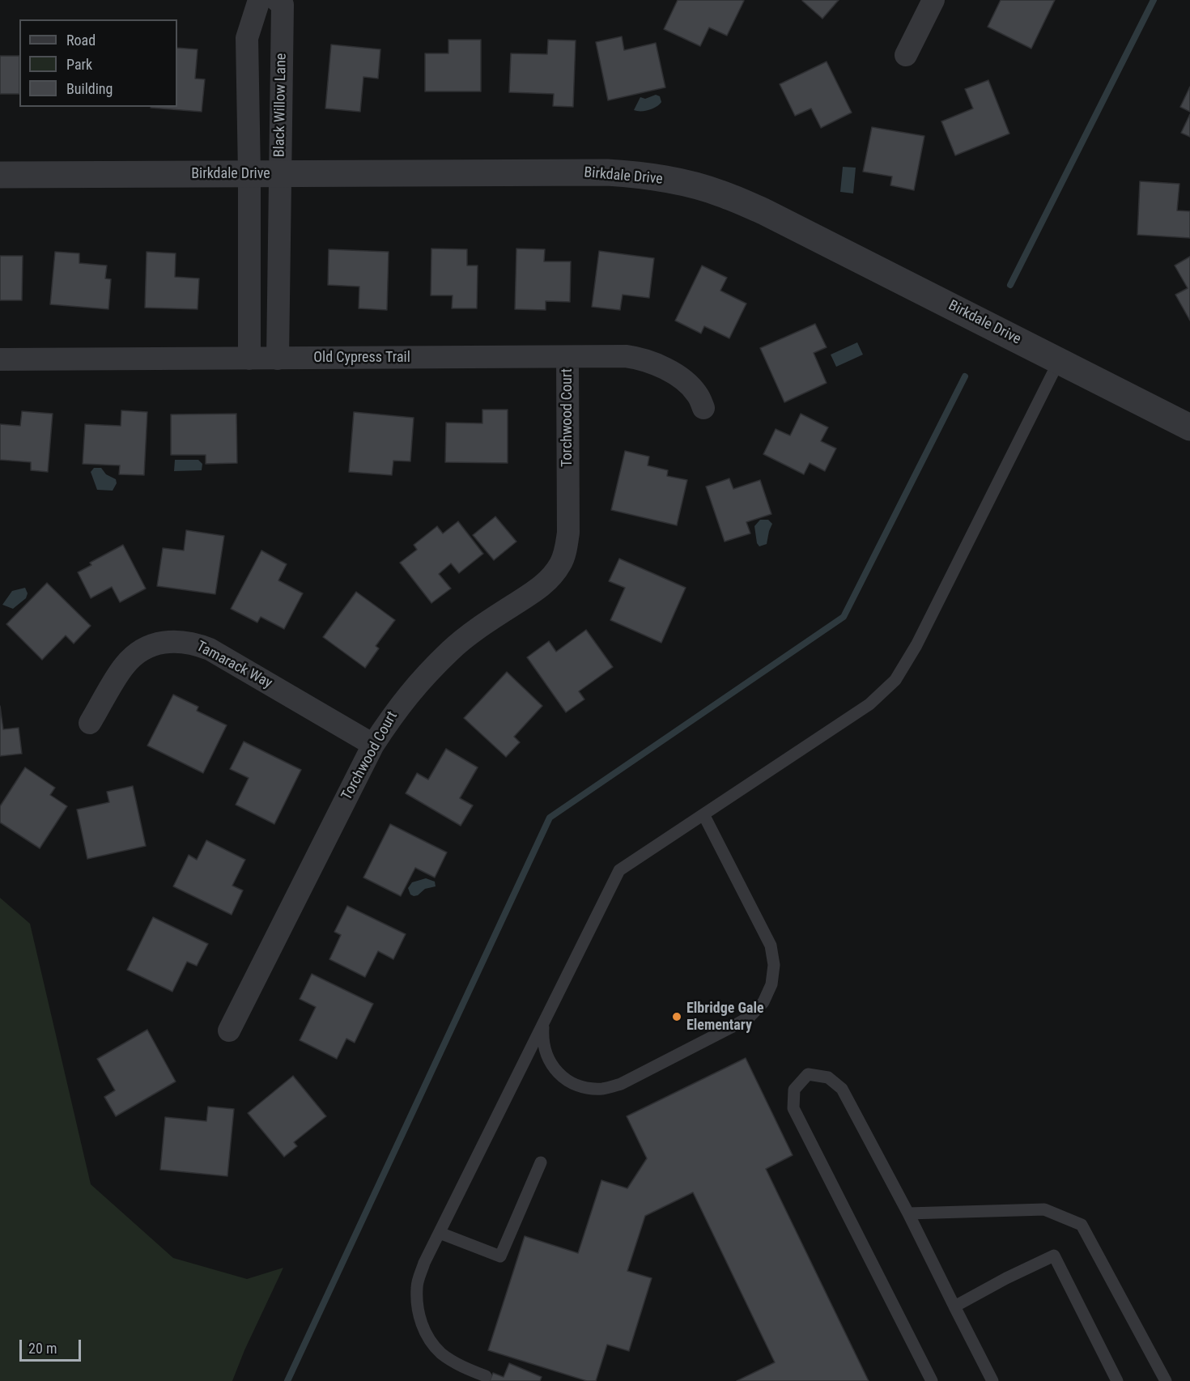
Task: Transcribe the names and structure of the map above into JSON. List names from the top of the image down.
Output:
{
  "streets": {
    "street": [
      "Black Willow Lane",
      "Birkdale Drive",
      "Old Cypress Trail",
      "Torchwood Court",
      "Tamarack Way"
    ]
  },
  "crossings": [
    ["Black Willow Lane", "Birkdale Drive"],
    ["Black Willow Lane", "Old Cypress Trail"],
    ["Old Cypress Trail", "Torchwood Court"],
    ["Torchwood Court", "Tamarack Way"]
  ],
  "places": ["Elbridge Gale Elementary"],
  "legend": ["Road", "Park", "Building"],
  "scale_bar": "20 m"
}
